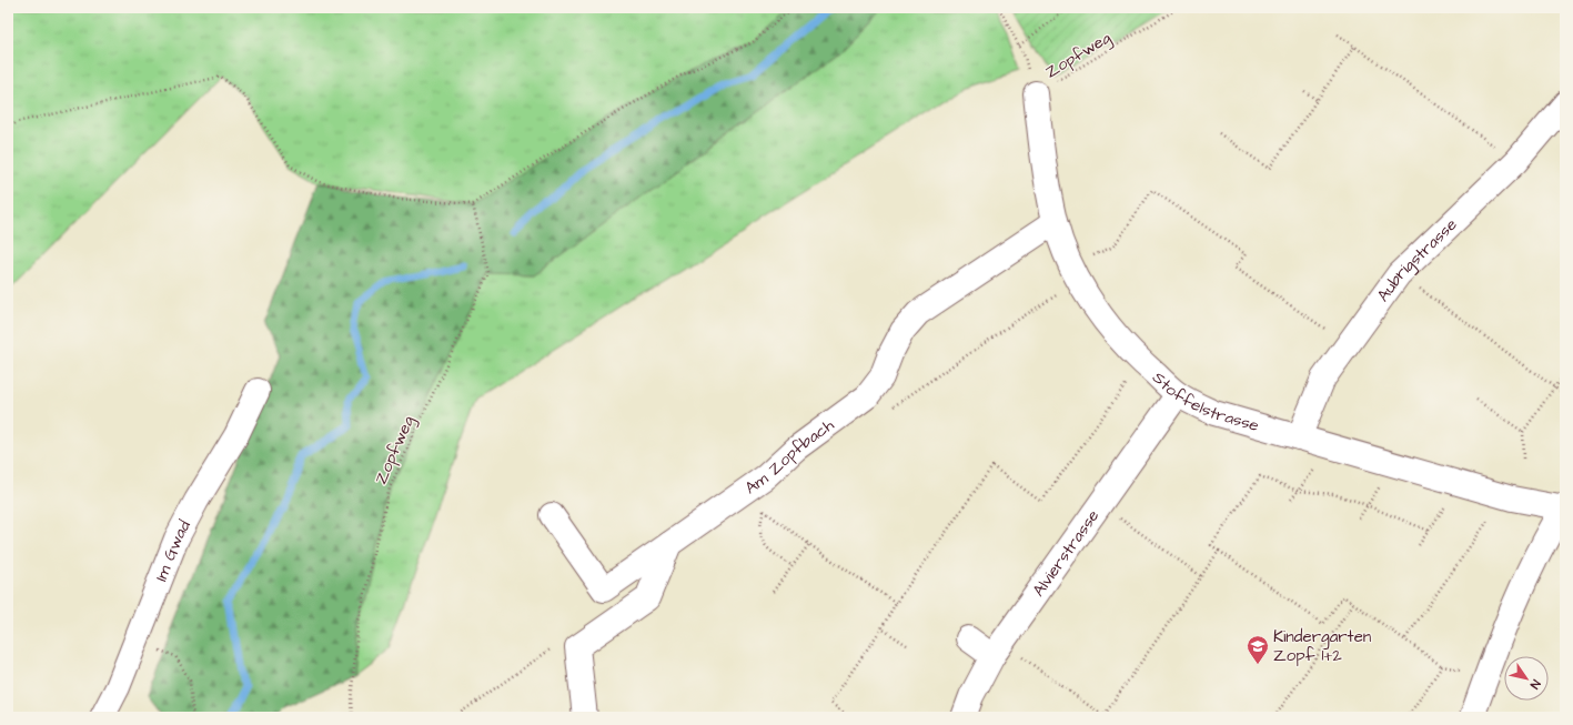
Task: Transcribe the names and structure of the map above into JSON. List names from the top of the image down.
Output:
{
  "streets": {
    "street": [
      "Aubrigstrasse",
      "Stoffelstrasse",
      "Am Zopfbach",
      "Im Gwad",
      "Alvierstrasse"
    ],
    "path": ["Zopfweg"]
  },
  "crossings": [
    ["Zopfweg", "Stoffelstrasse"],
    ["Aubrigstrasse", "Stoffelstrasse"],
    ["Stoffelstrasse", "Am Zopfbach"],
    ["Stoffelstrasse", "Alvierstrasse"]
  ],
  "places": {
    "school or university": ["Kindergarten Zopf 1+2"]
  },
  "north": "bottom right"
}
